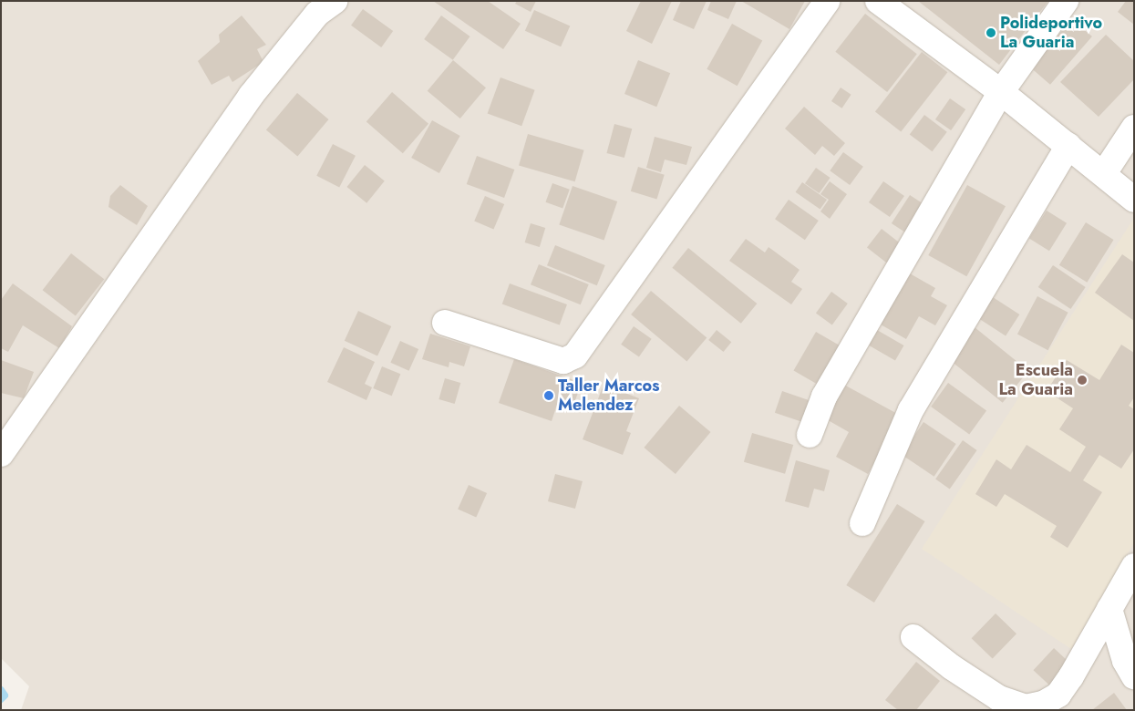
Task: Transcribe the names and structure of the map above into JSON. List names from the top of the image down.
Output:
{
  "places": ["Polideportivo La Guaria", "Escuela La Guaria", "Taller Marcos Melendez"]
}
